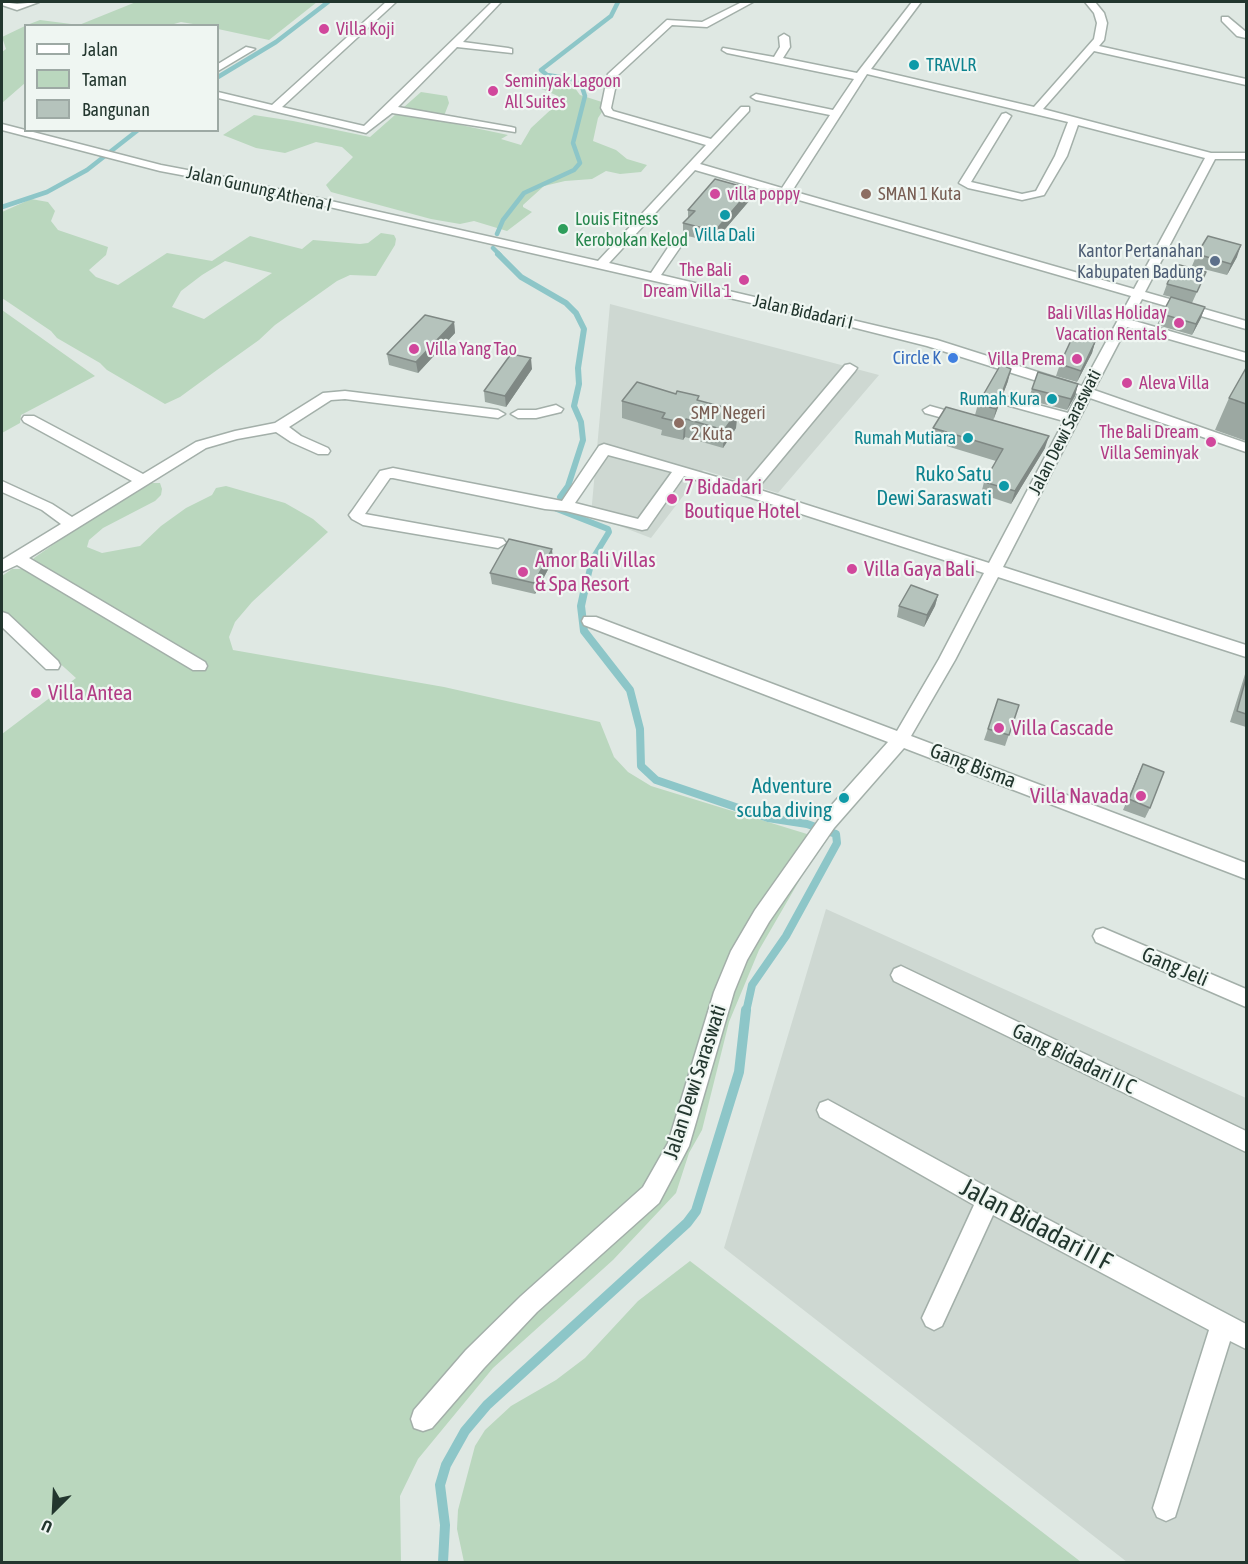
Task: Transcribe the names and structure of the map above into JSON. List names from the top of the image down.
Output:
{
  "streets": {
    "street": [
      "Jalan Gunung Athena I",
      "Jalan Bidadari I",
      "Jalan Dewi Saraswati",
      "Gang Bisma",
      "Gang Jeli",
      "Gang Bidadari II C",
      "Jalan Bidadari II F"
    ]
  },
  "crossings": [
    ["Jalan Gunung Athena I", "Jalan Bidadari I"],
    ["Jalan Bidadari I", "Jalan Dewi Saraswati"],
    ["Jalan Dewi Saraswati", "Gang Bisma"]
  ],
  "places": [
    "Villa Koji",
    "TRAVLR",
    "Seminyak Lagoon All Suites",
    "villa poppy",
    "SMAN 1 Kuta",
    "Villa Dali",
    "Louis Fitness Kerobokan Kelod",
    "Kantor Pertanahan Kabupaten Badung",
    "The Bali Dream Villa 1",
    "Bali Villas Holiday Vacation Rentals",
    "Villa Yang Tao",
    "Circle K",
    "Villa Prema",
    "Aleva Villa",
    "Rumah Kura",
    "SMP Negeri 2 Kuta",
    "Rumah Mutiara",
    "The Bali Dream Villa Seminyak",
    "Ruko Satu Dewi Saraswati",
    "7 Bidadari Boutique Hotel",
    "Villa Gaya Bali",
    "Amor Bali Villas & Spa Resort",
    "Villa Antea",
    "Villa Cascade",
    "Villa Navada",
    "Adventure scuba diving"
  ],
  "legend": ["Jalan", "Taman", "Bangunan"],
  "north": "bottom left"
}
